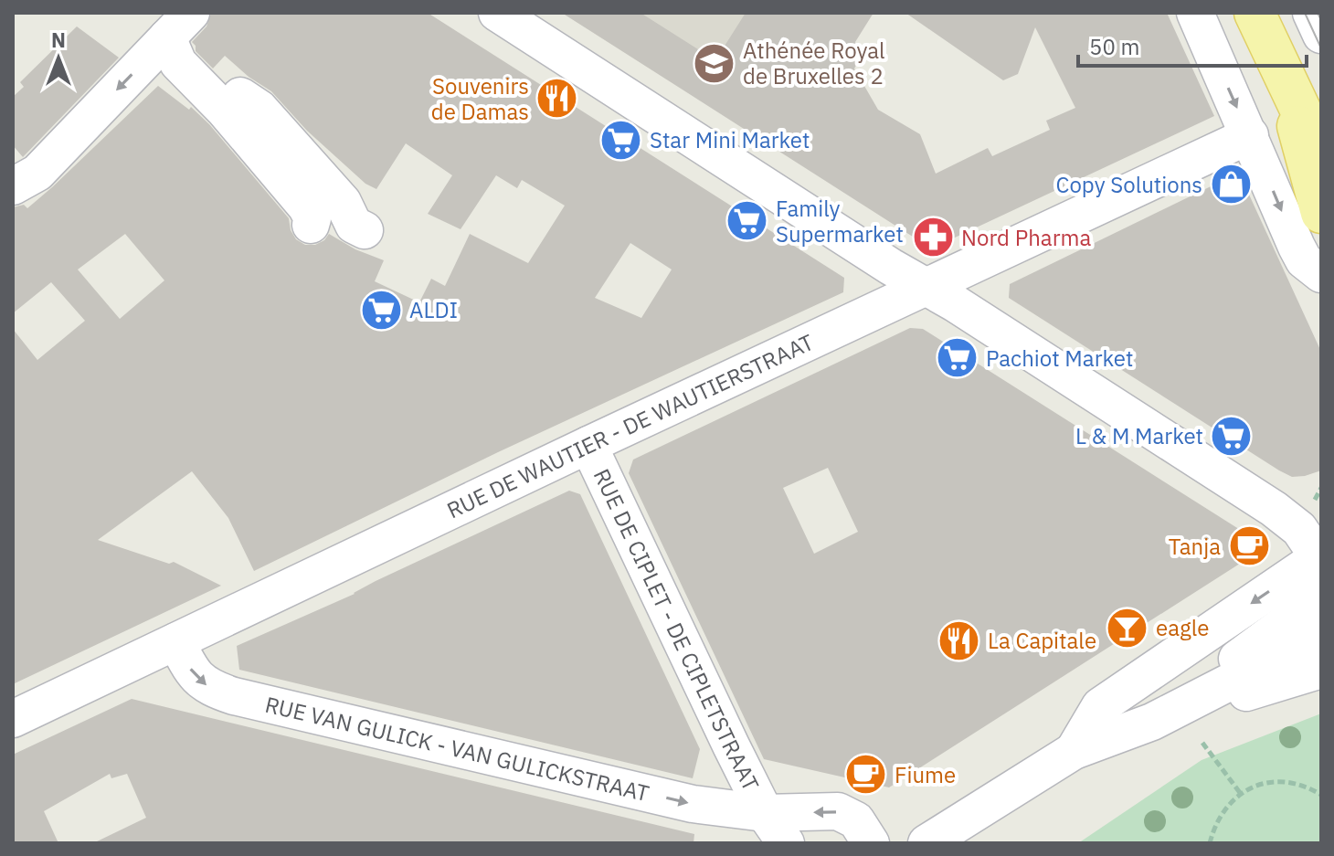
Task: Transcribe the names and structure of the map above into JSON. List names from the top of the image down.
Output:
{
  "streets": {
    "street": ["RUE DE WAUTIER - DE WAUTIERSTRAAT", "RUE DE CIPLET - DE CIPLETSTRAAT", "RUE VAN GULICK - VAN GULICKSTRAAT"]
  },
  "crossings": [
    ["RUE DE WAUTIER - DE WAUTIERSTRAAT", "RUE DE CIPLET - DE CIPLETSTRAAT"],
    ["RUE DE WAUTIER - DE WAUTIERSTRAAT", "RUE VAN GULICK - VAN GULICKSTRAAT"],
    ["RUE DE CIPLET - DE CIPLETSTRAAT", "RUE VAN GULICK - VAN GULICKSTRAAT"]
  ],
  "places": {
    "school or university": ["Athénée Royal de Bruxelles 2"],
    "restaurant": ["Souvenirs de Damas", "La Capitale"],
    "supermarket": [
      "Star Mini Market",
      "Family Supermarket",
      "ALDI",
      "Pachiot Market",
      "L & M Market"
    ],
    "shop": ["Copy Solutions"],
    "pharmacy": ["Nord Pharma"],
    "cafe": ["Tanja", "Fiume"],
    "bar": ["eagle"]
  },
  "scale_bar": "50 m",
  "north": "top"
}
